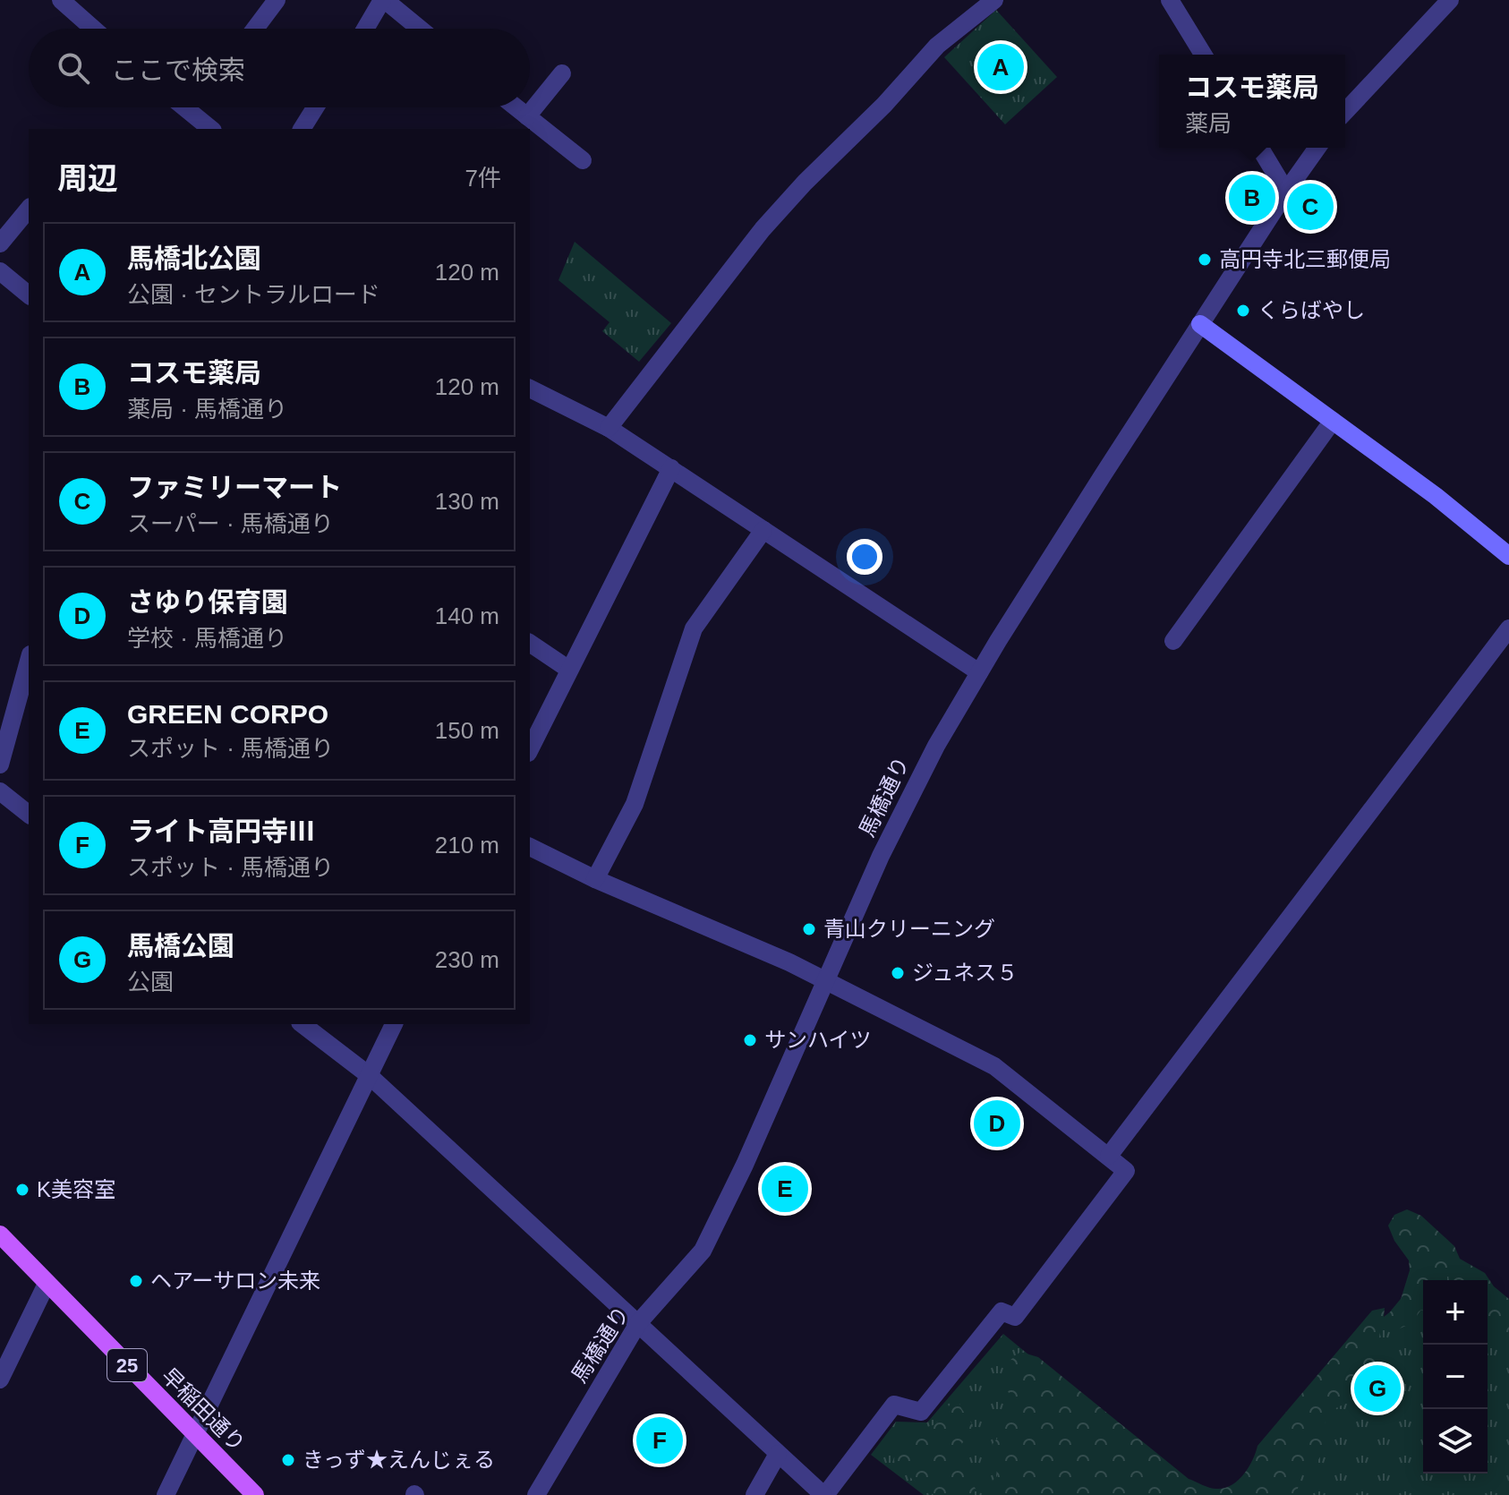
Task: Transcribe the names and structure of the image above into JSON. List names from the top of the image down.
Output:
{
  "streets": {
    "main road": ["25", "早稲田通り"],
    "street": ["馬橋通り"]
  },
  "places": [
    "高円寺北三郵便局",
    "くらばやし",
    "青山クリーニング",
    "ジュネス５",
    "サンハイツ",
    "K美容室",
    "ヘアーサロン未来",
    "きっず★えんじぇる"
  ],
  "page": {
    "search": "ここで検索",
    "pins": [
      "A",
      "B",
      "C",
      "D",
      "E",
      "G",
      "F"
    ],
    "popup": ["コスモ薬局", "薬局"],
    "heading": ["周辺", "7件"],
    "list": [
      {
        "mark": "A",
        "name": "馬橋北公園",
        "note": "公園 · セントラルロード",
        "value": "120 m"
      },
      {
        "mark": "B",
        "name": "コスモ薬局",
        "note": "薬局 · 馬橋通り",
        "value": "120 m"
      },
      {
        "mark": "C",
        "name": "ファミリーマート",
        "note": "スーパー · 馬橋通り",
        "value": "130 m"
      },
      {
        "mark": "D",
        "name": "さゆり保育園",
        "note": "学校 · 馬橋通り",
        "value": "140 m"
      },
      {
        "mark": "E",
        "name": "GREEN CORPO",
        "note": "スポット · 馬橋通り",
        "value": "150 m"
      },
      {
        "mark": "F",
        "name": "ライト高円寺Ⅲ",
        "note": "スポット · 馬橋通り",
        "value": "210 m"
      },
      {
        "mark": "G",
        "name": "馬橋公園",
        "note": "公園",
        "value": "230 m"
      }
    ],
    "map_buttons": ["+", "−"]
  }
}
